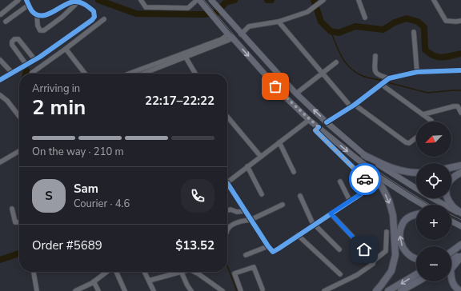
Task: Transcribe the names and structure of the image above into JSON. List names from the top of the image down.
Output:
{
  "north": "bottom left",
  "page": {
    "heading": ["2 min", "Arriving in", "22:17–22:22"],
    "panel": [
      "Sam",
      "Courier · 4.6",
      "Order #5689",
      "$13.52"
    ],
    "map_buttons": ["+", "−"],
    "bar": "On the way · 210 m",
    "round": "S"
  }
}
